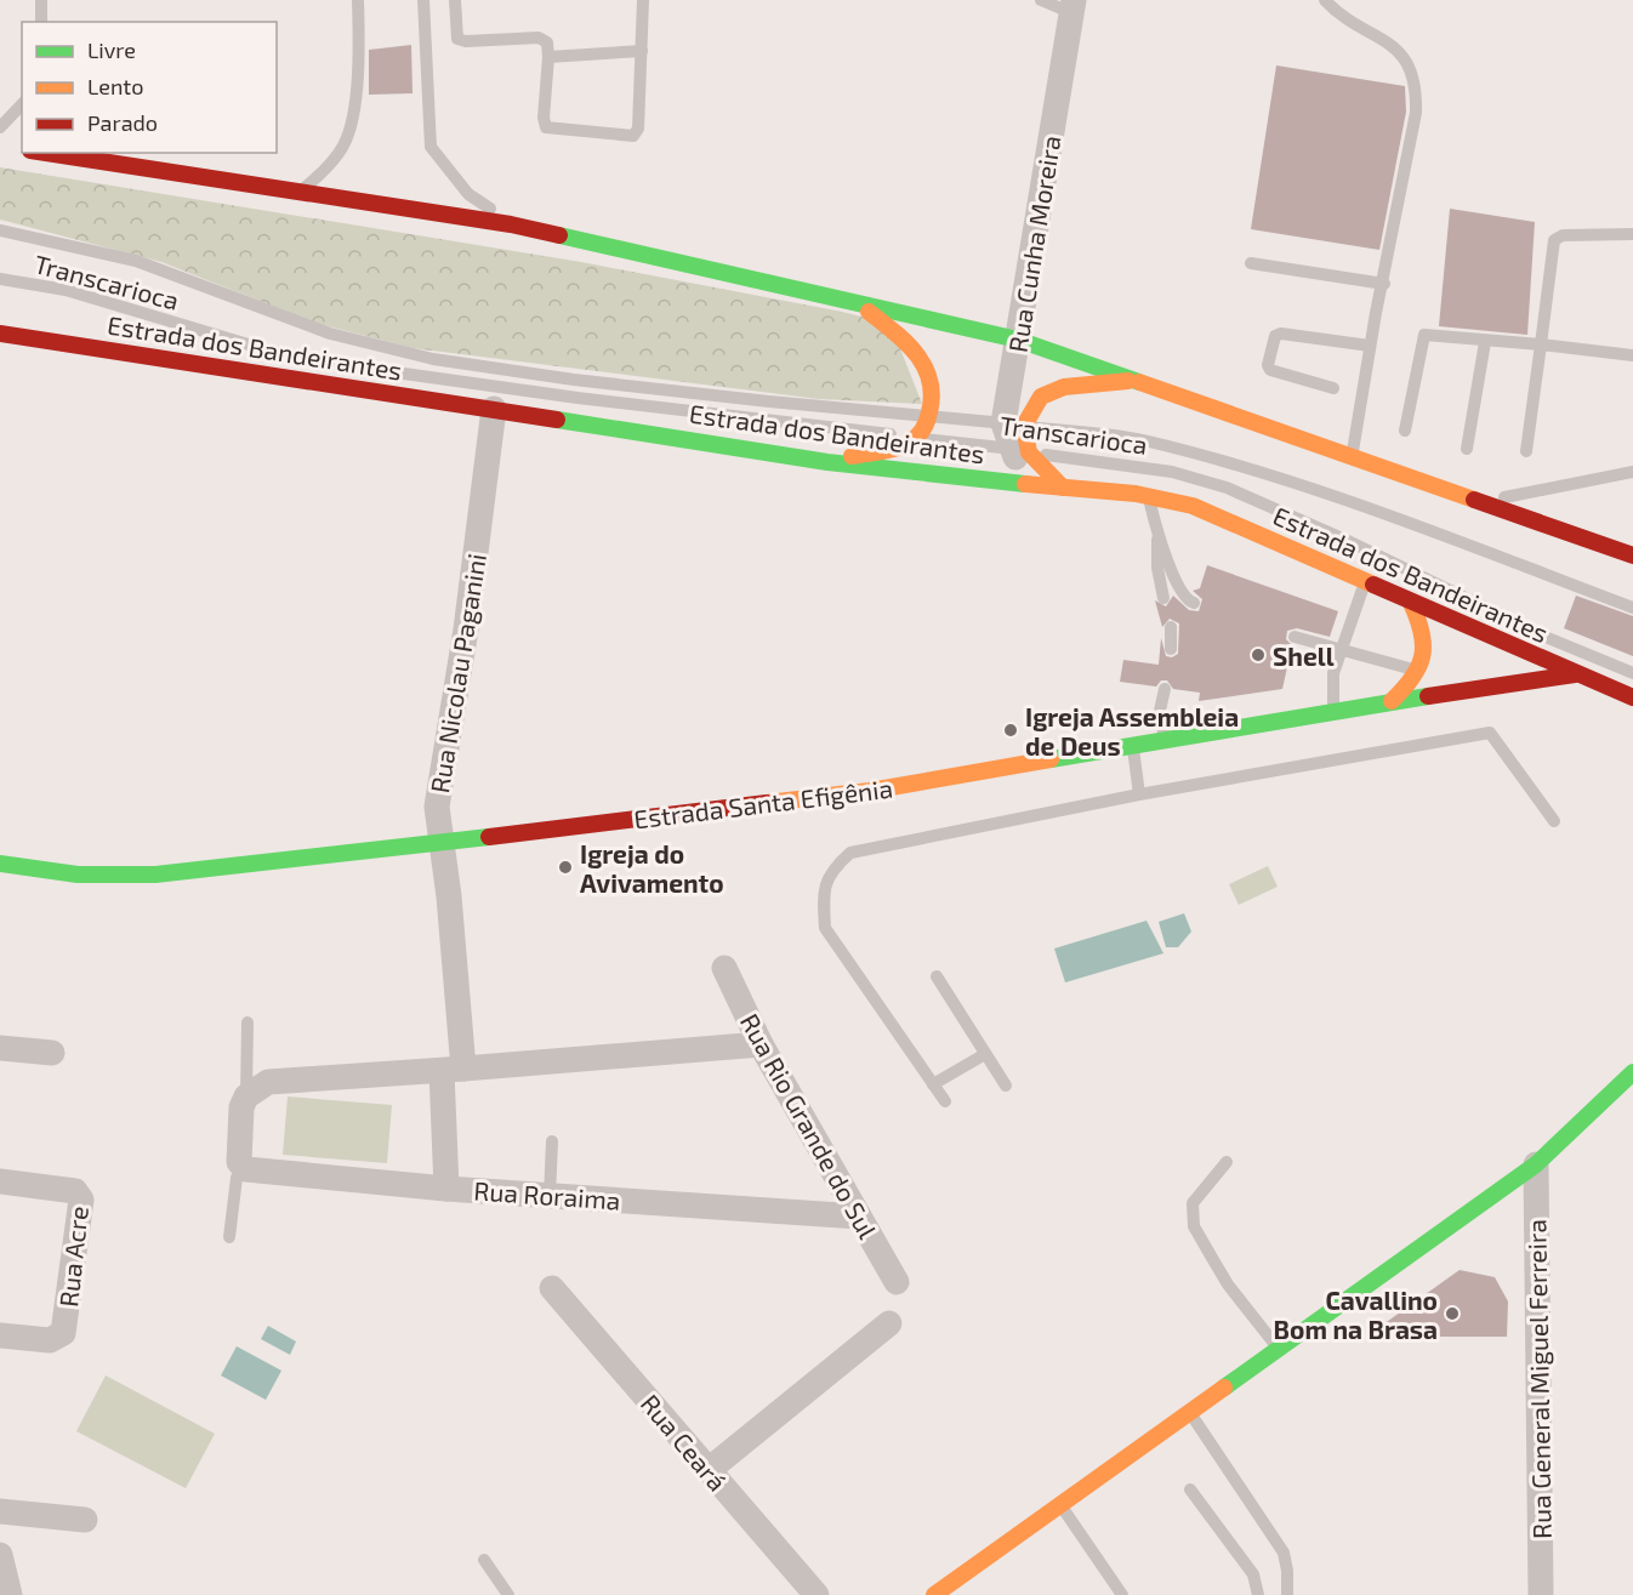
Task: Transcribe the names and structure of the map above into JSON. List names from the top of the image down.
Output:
{
  "streets": {
    "main road": ["Estrada dos Bandeirantes", "Estrada Santa Efigênia"],
    "street": [
      "Rua Cunha Moreira",
      "Rua Nicolau Paganini",
      "Rua Rio Grande do Sul",
      "Rua Roraima",
      "Rua Acre",
      "Rua General Miguel Ferreira",
      "Rua Ceará"
    ],
    "lane": ["Transcarioca"]
  },
  "crossings": [
    ["Rua Cunha Moreira", "Transcarioca"],
    ["Rua Cunha Moreira", "Estrada dos Bandeirantes"],
    ["Estrada dos Bandeirantes", "Rua Nicolau Paganini"],
    ["Estrada dos Bandeirantes", "Estrada Santa Efigênia"],
    ["Rua Nicolau Paganini", "Estrada Santa Efigênia"],
    ["Rua Nicolau Paganini", "Rua Roraima"],
    ["Rua Rio Grande do Sul", "Rua Roraima"]
  ],
  "places": [
    "Shell",
    "Igreja Assembleia de Deus",
    "Igreja do Avivamento",
    "Cavallino Bom na Brasa"
  ],
  "legend": ["Livre", "Lento", "Parado"]
}
